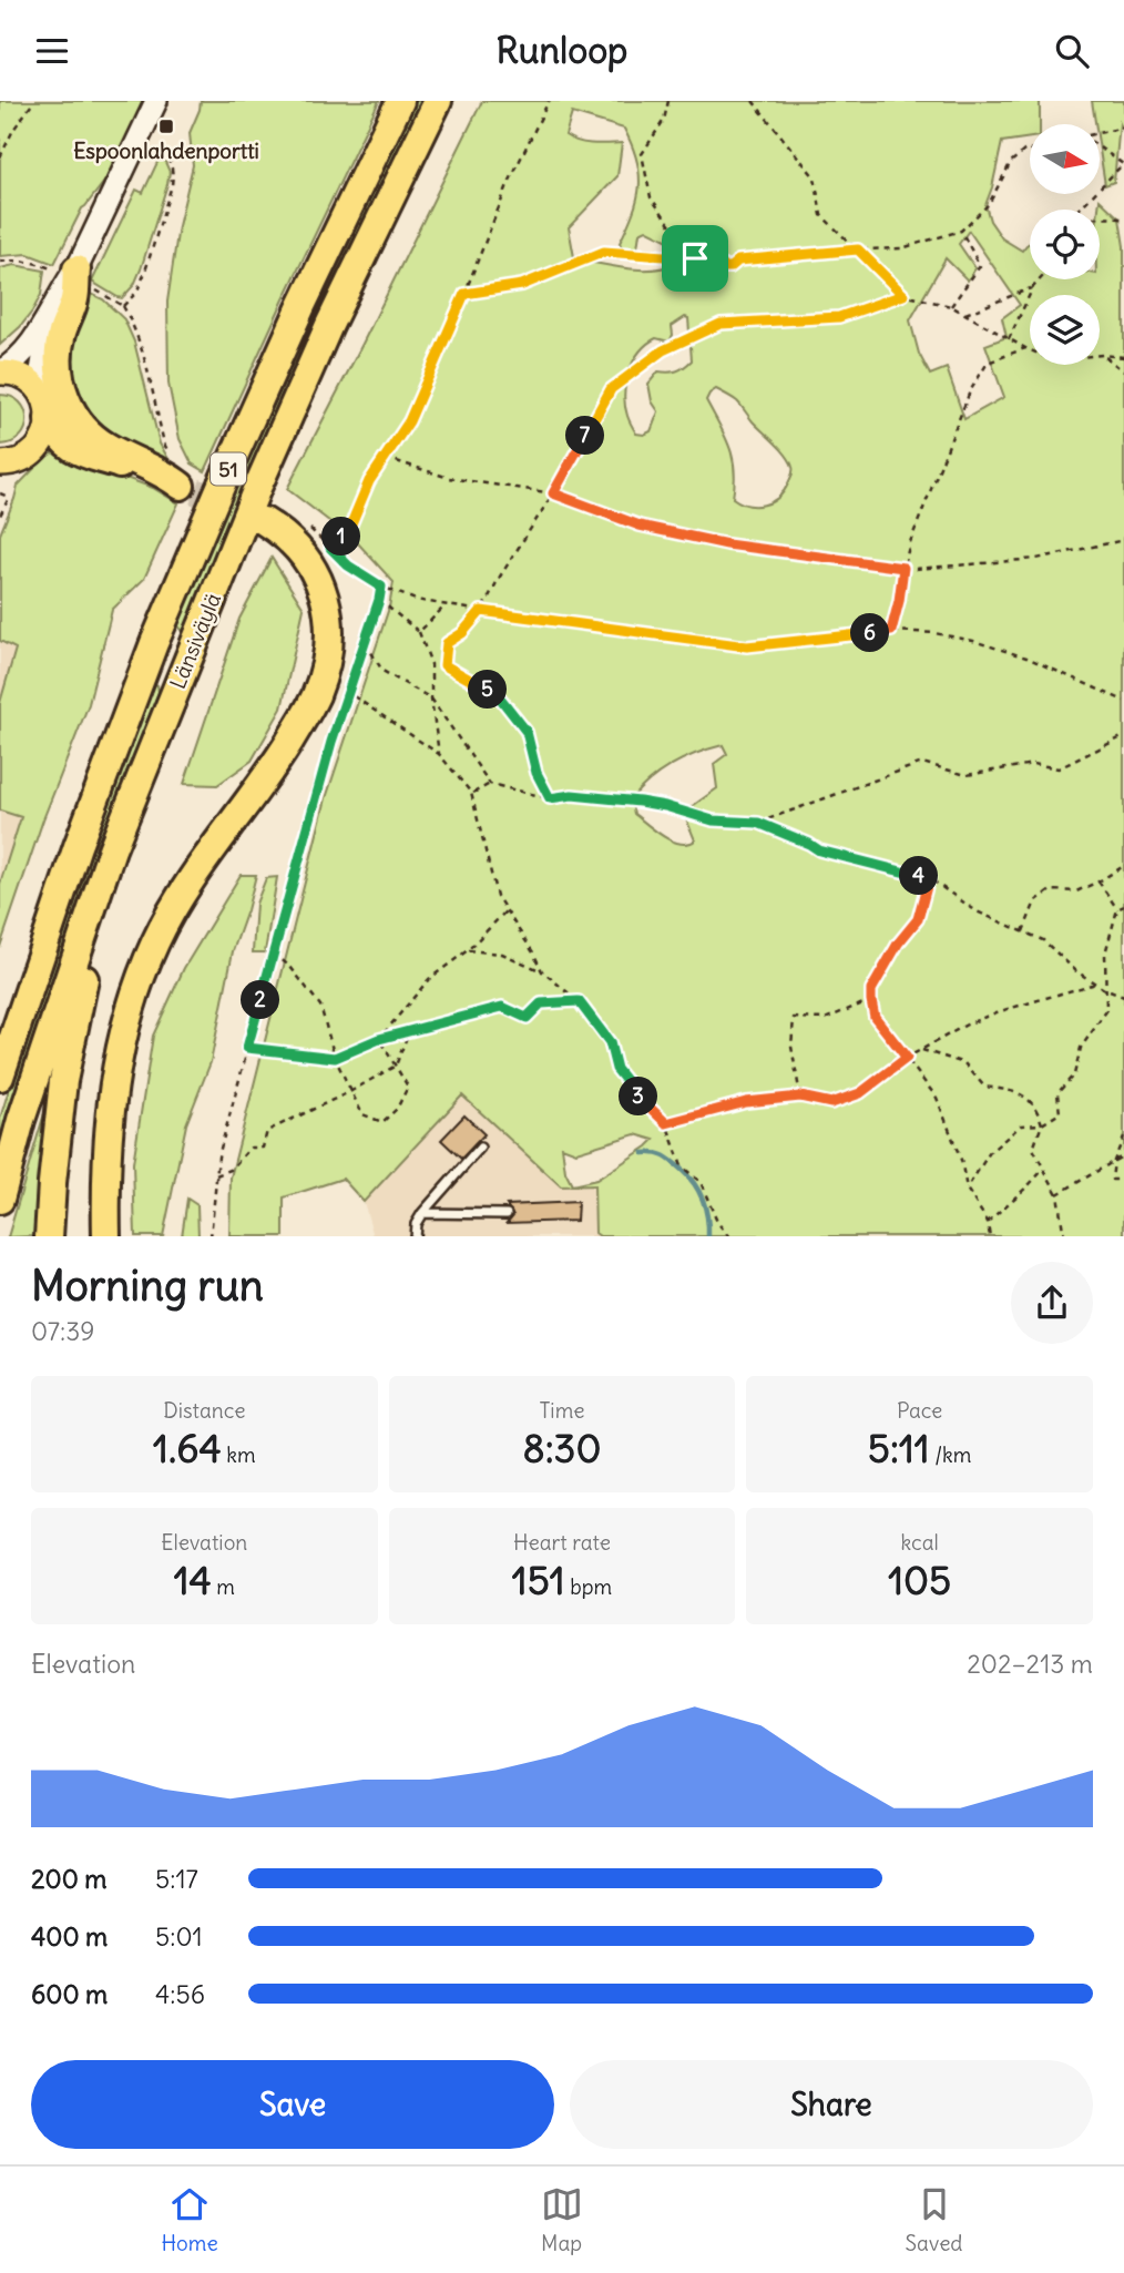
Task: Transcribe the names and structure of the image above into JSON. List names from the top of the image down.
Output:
{
  "streets": {
    "highway": ["51", "Länsiväylä"]
  },
  "places": {
    "transit": ["Espoonlahdenportti"]
  },
  "north": "right",
  "page": {
    "header": "Runloop",
    "pins": [
      "7",
      "1",
      "6",
      "5",
      "4",
      "2",
      "3"
    ],
    "heading": ["Morning run", "07:39"],
    "stats": [
      ["Distance", "1.64 km"],
      ["Time", "8:30"],
      ["Pace", "5:11 /km"],
      ["Elevation", "14 m"],
      ["Heart rate", "151 bpm"],
      ["kcal", "105"]
    ],
    "chart": ["Elevation", "202–213 m"],
    "list": [
      {
        "name": "200 m",
        "note": "5:17"
      },
      {
        "name": "400 m",
        "note": "5:01"
      },
      {
        "name": "600 m",
        "note": "4:56"
      }
    ],
    "buttons": ["Save", "Share"],
    "tabs": ["Home", "Map", "Saved"]
  }
}
